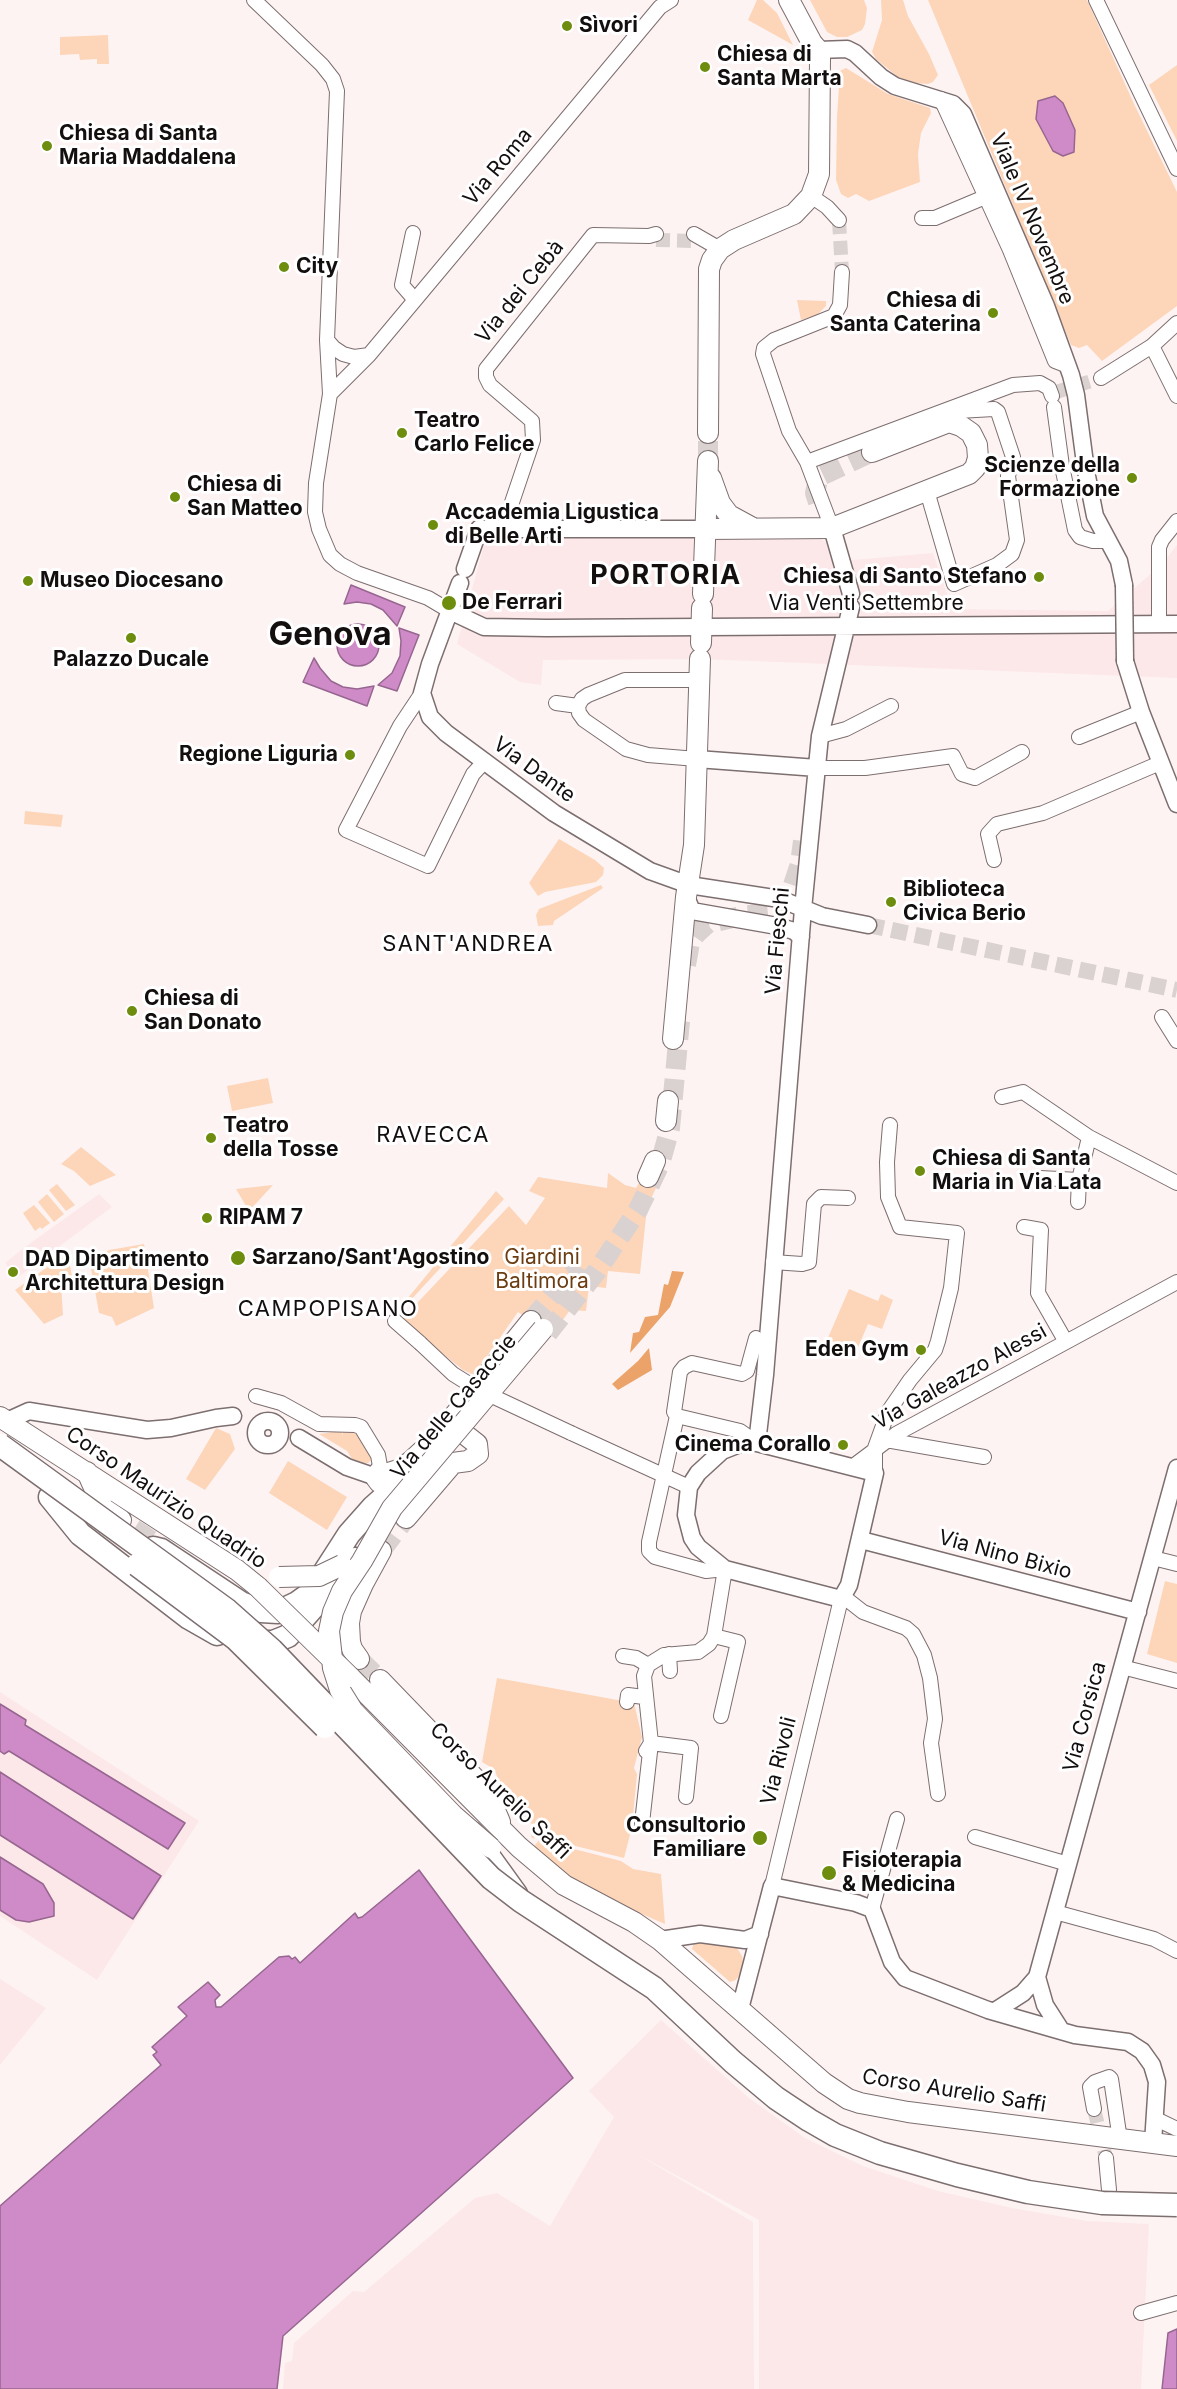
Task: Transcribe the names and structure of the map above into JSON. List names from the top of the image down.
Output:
{
  "streets": {
    "main road": ["Via delle Casaccie", "Corso Maurizio Quadrio", "Corso Aurelio Saffi"],
    "street": [
      "Via Roma",
      "Viale IV Novembre",
      "Via dei Cebà",
      "Via Venti Settembre",
      "Via Dante",
      "Via Fieschi",
      "Via Galeazzo Alessi",
      "Via Nino Bixio",
      "Via Corsica",
      "Via Rivoli"
    ]
  },
  "crossings": [
    ["Via Venti Settembre", "Via Fieschi"],
    ["Via Fieschi", "Via Galeazzo Alessi"],
    ["Via Fieschi", "Via Nino Bixio"],
    ["Via Fieschi", "Via Rivoli"],
    ["Via Galeazzo Alessi", "Via Nino Bixio"],
    ["Via Galeazzo Alessi", "Via Rivoli"],
    ["Via Nino Bixio", "Via Corsica"],
    ["Via Nino Bixio", "Via Rivoli"]
  ],
  "districts": [
    "PORTORIA",
    "Genova",
    "SANT'ANDREA",
    "RAVECCA",
    "CAMPOPISANO"
  ],
  "parks": ["Giardini Baltimora"],
  "places": [
    "Sìvori",
    "Chiesa di Santa Marta",
    "Chiesa di Santa Maria Maddalena",
    "City",
    "Chiesa di Santa Caterina",
    "Teatro Carlo Felice",
    "Scienze della Formazione",
    "Chiesa di San Matteo",
    "Accademia Ligustica di Belle Arti",
    "Chiesa di Santo Stefano",
    "Museo Diocesano",
    "De Ferrari",
    "Palazzo Ducale",
    "Regione Liguria",
    "Biblioteca Civica Berio",
    "Chiesa di San Donato",
    "Teatro della Tosse",
    "Chiesa di Santa Maria in Via Lata",
    "RIPAM 7",
    "Sarzano/Sant'Agostino",
    "DAD Dipartimento Architettura Design",
    "Eden Gym",
    "Cinema Corallo",
    "Consultorio Familiare",
    "Fisioterapia & Medicina"
  ]
}
